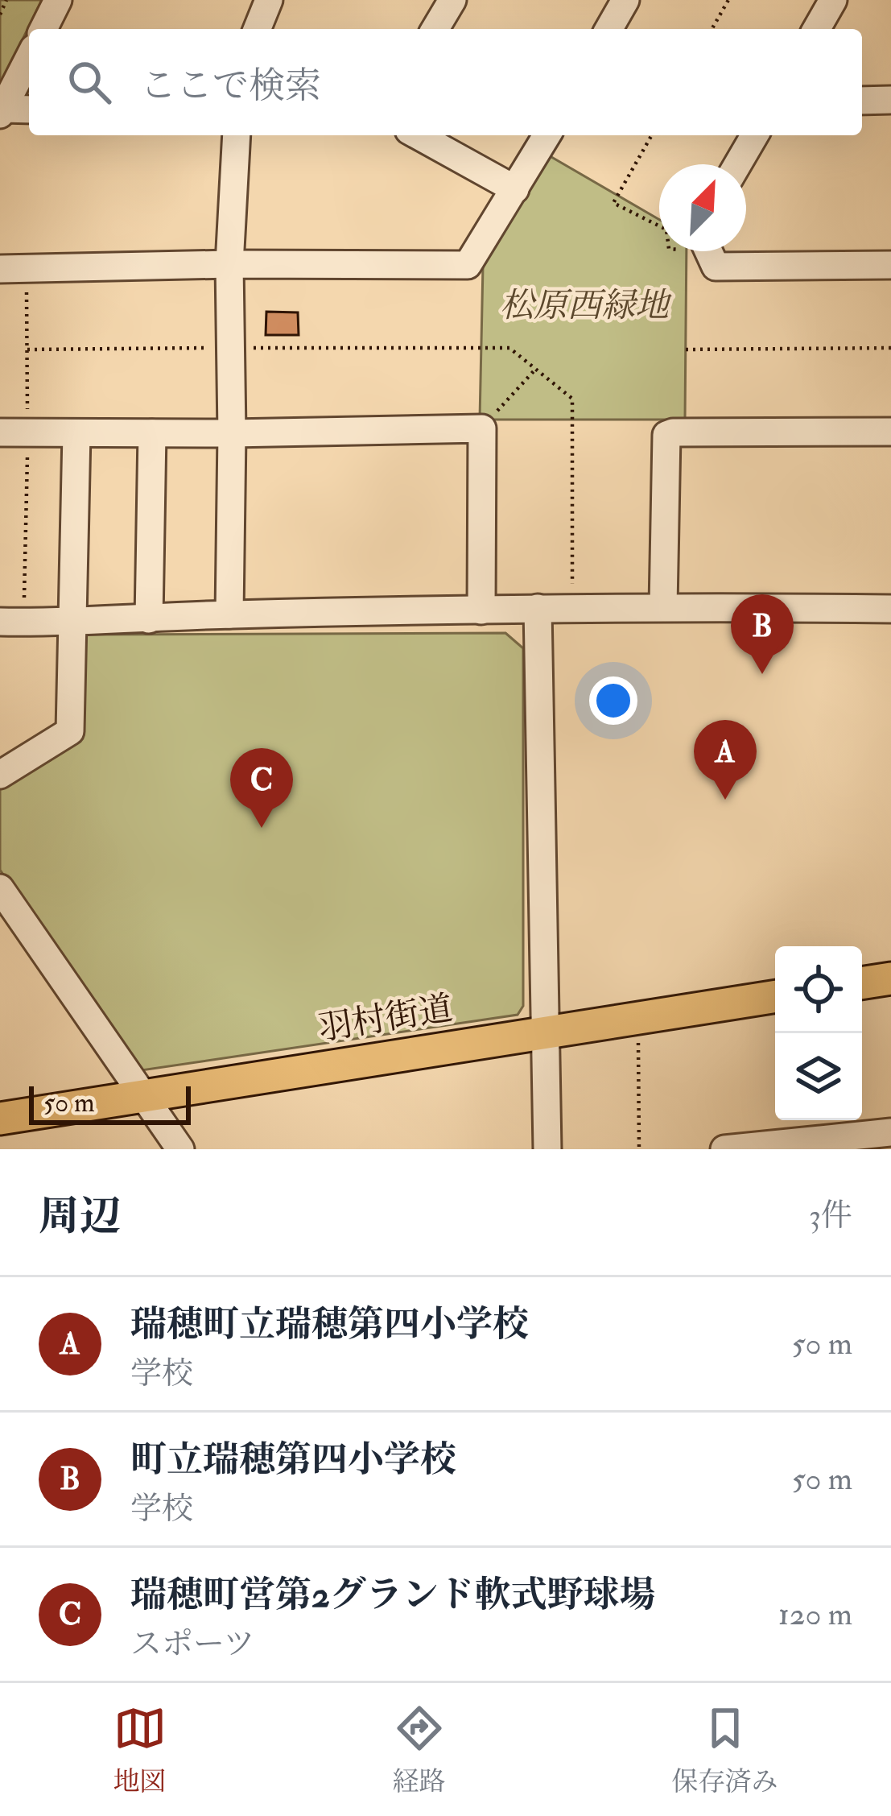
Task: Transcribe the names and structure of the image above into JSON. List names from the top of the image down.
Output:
{
  "streets": {
    "main road": ["羽村街道"]
  },
  "parks": ["松原西緑地"],
  "scale_bar": "50 m",
  "north": "top right",
  "page": {
    "search": "ここで検索",
    "pins": ["B", "A", "C"],
    "scale": "50 m",
    "heading": ["周辺", "3件"],
    "list": [
      {
        "mark": "A",
        "name": "瑞穂町立瑞穂第四小学校",
        "note": "学校",
        "value": "50 m"
      },
      {
        "mark": "B",
        "name": "町立瑞穂第四小学校",
        "note": "学校",
        "value": "50 m"
      },
      {
        "mark": "C",
        "name": "瑞穂町営第2グランド軟式野球場",
        "note": "スポーツ",
        "value": "120 m"
      }
    ],
    "nav": ["地図", "経路", "保存済み"]
  }
}
